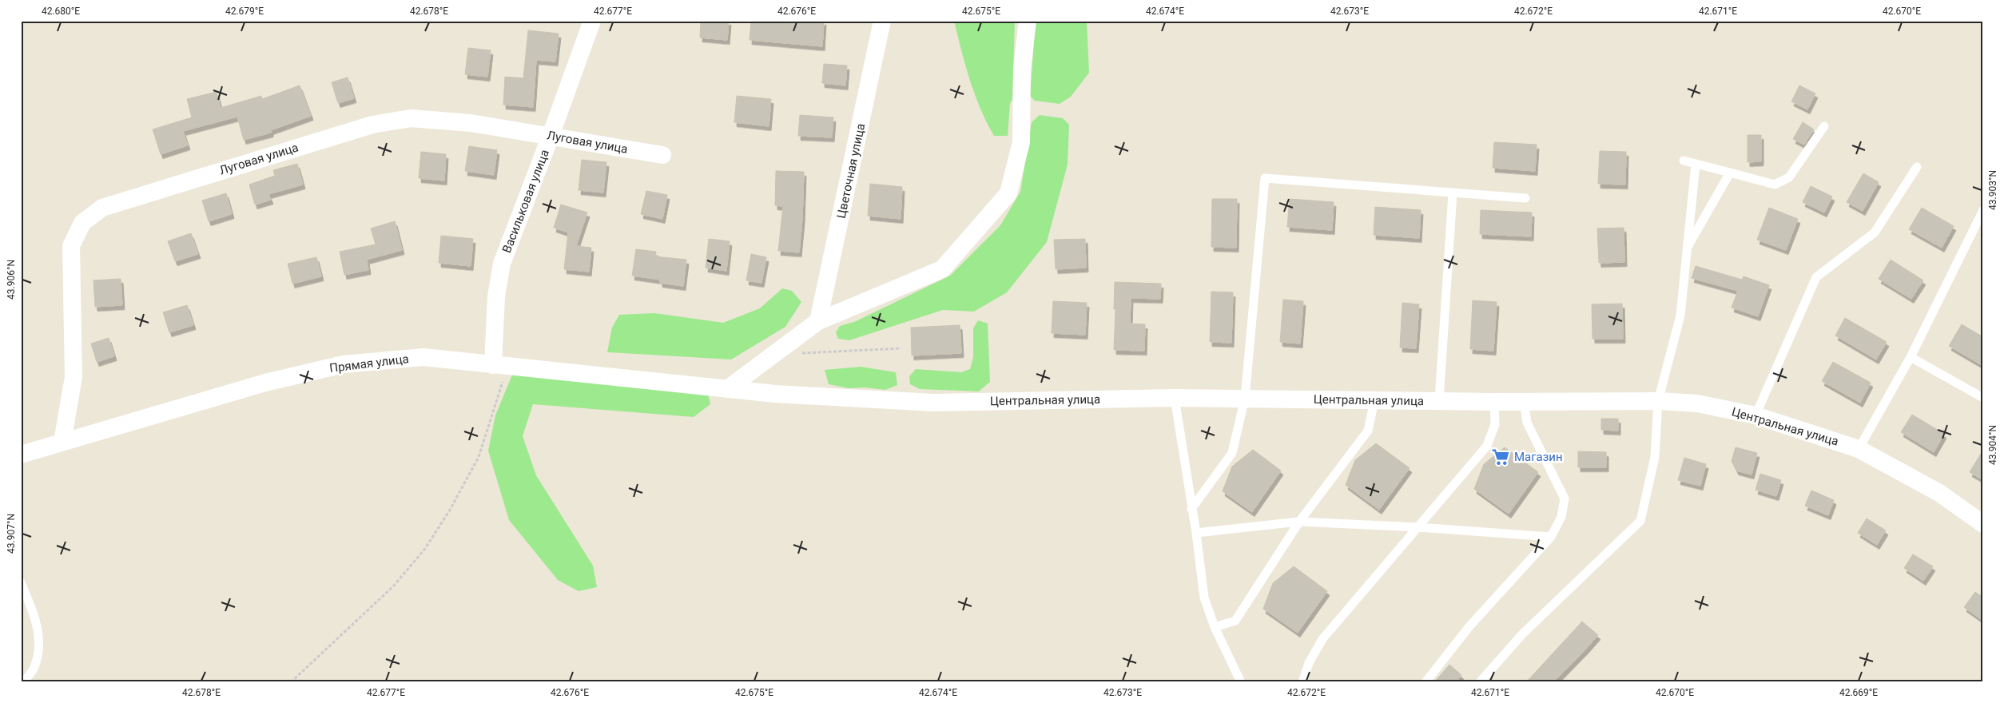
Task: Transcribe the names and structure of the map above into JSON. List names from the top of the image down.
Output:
{
  "streets": {
    "street": [
      "Луговая улица",
      "Цветочная улица",
      "Васильковая улица",
      "Прямая улица",
      "Центральная улица"
    ]
  },
  "crossings": [
    ["Луговая улица", "Васильковая улица"],
    ["Луговая улица", "Прямая улица"],
    ["Васильковая улица", "Прямая улица"],
    ["Прямая улица", "Центральная улица"]
  ],
  "places": {
    "supermarket": ["Магазин"]
  },
  "coordinates": [
    "42.680°E",
    "42.679°E",
    "42.678°E",
    "42.677°E",
    "42.676°E",
    "42.675°E",
    "42.674°E",
    "42.673°E",
    "42.672°E",
    "42.671°E",
    "42.670°E",
    "43.903°N",
    "43.906°N",
    "43.904°N",
    "43.907°N",
    "42.669°E"
  ]
}
